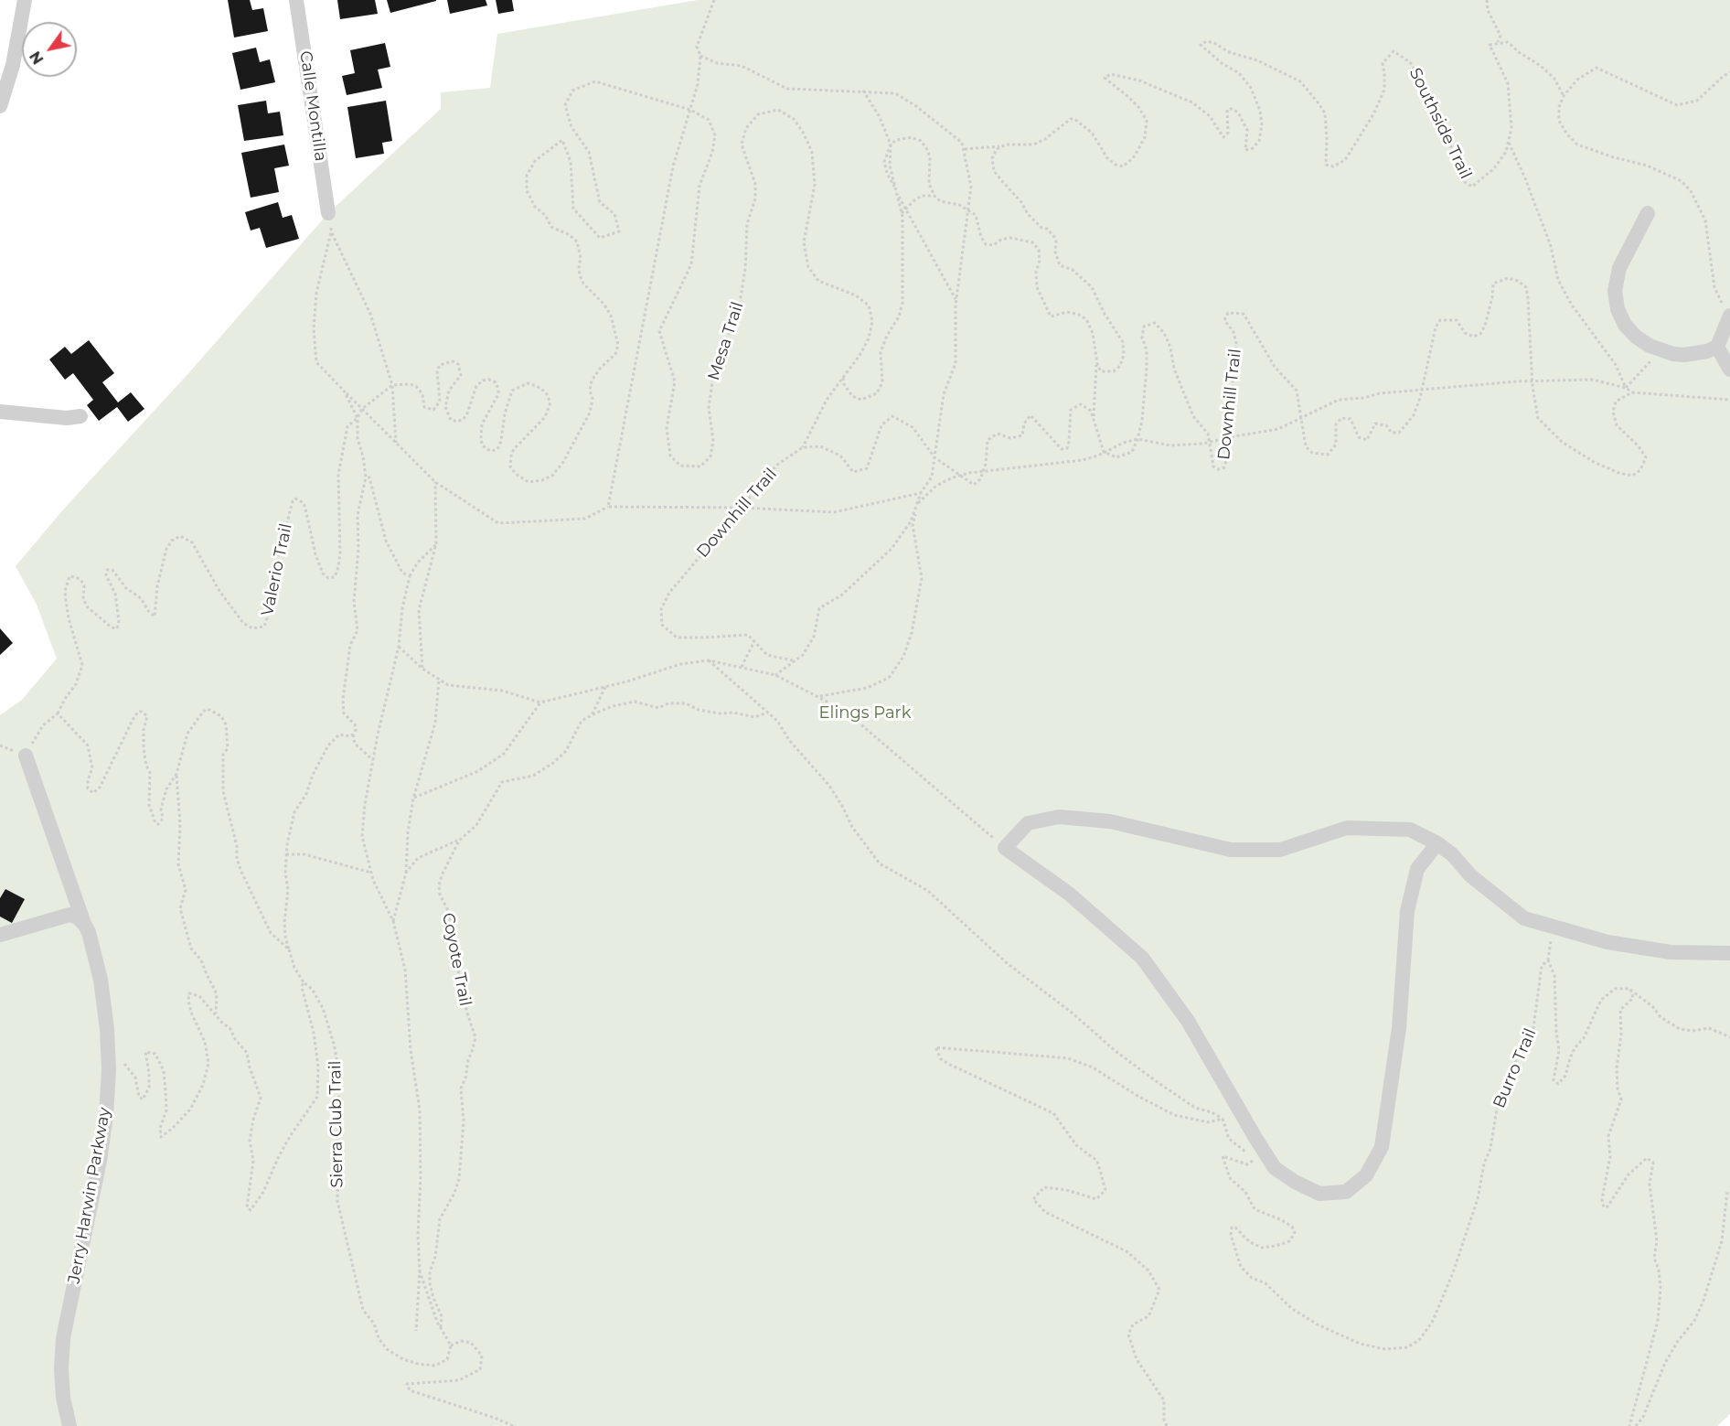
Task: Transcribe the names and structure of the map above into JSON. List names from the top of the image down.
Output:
{
  "streets": {
    "street": ["Calle Montilla", "Jerry Harwin Parkway"],
    "path": [
      "Southside Trail",
      "Mesa Trail",
      "Downhill Trail",
      "Valerio Trail",
      "Coyote Trail",
      "Burro Trail",
      "Sierra Club Trail"
    ]
  },
  "crossings": [
    ["Sierra Club Trail", "Jerry Harwin Parkway"]
  ],
  "parks": ["Elings Park"],
  "north": "bottom left"
}
